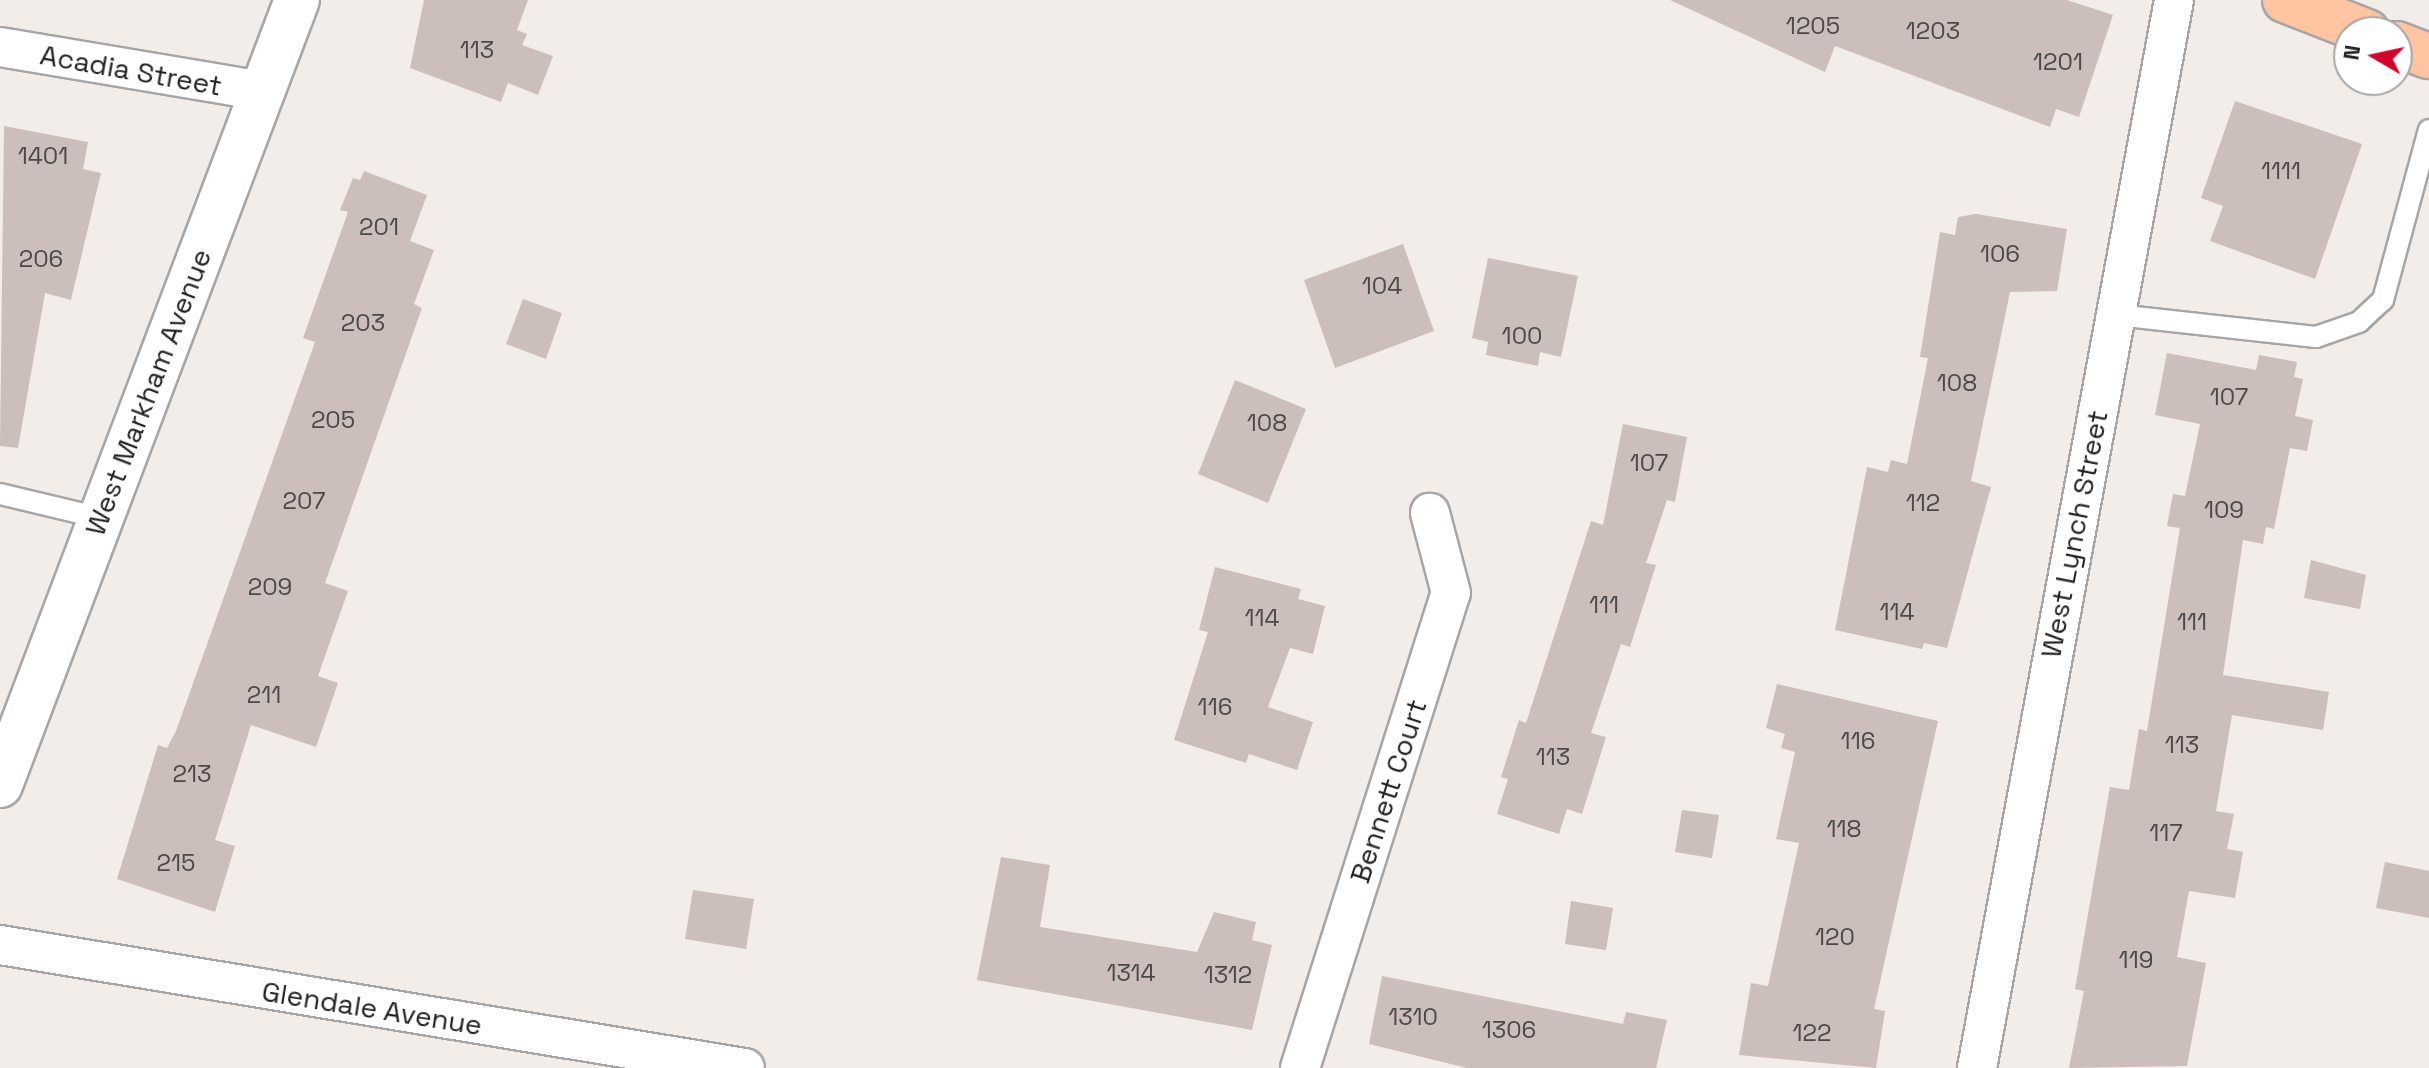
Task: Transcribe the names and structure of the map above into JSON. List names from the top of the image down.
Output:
{
  "streets": {
    "street": [
      "Acadia Street",
      "West Markham Avenue",
      "West Lynch Street",
      "Bennett Court",
      "Glendale Avenue"
    ]
  },
  "crossings": [
    ["Acadia Street", "West Markham Avenue"]
  ],
  "house_numbers": [
    "1205",
    "1203",
    "113",
    "1201",
    "1401",
    "1111",
    "201",
    "106",
    "206",
    "104",
    "203",
    "100",
    "108",
    "107",
    "205",
    "108",
    "107",
    "207",
    "112",
    "109",
    "209",
    "111",
    "114",
    "114",
    "111",
    "211",
    "116",
    "116",
    "113",
    "113",
    "213",
    "118",
    "117",
    "215",
    "120",
    "119",
    "1314",
    "1312",
    "1310",
    "1306",
    "122"
  ],
  "north": "left"
}
